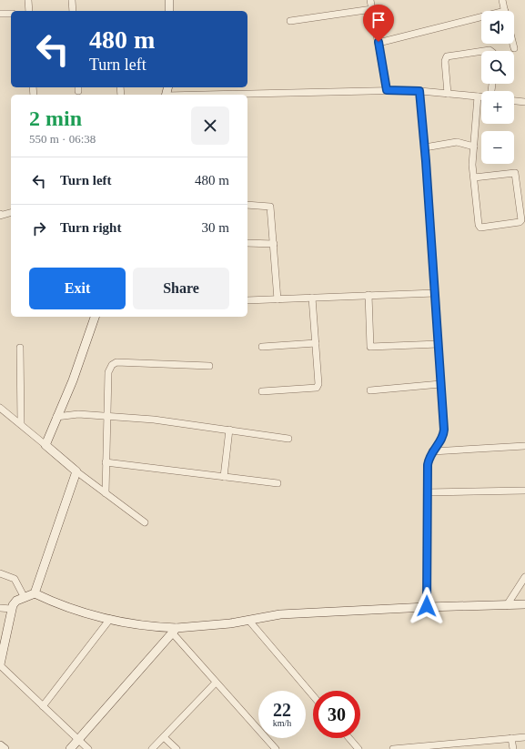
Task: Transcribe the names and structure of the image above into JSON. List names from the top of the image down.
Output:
{
  "page": {
    "map_buttons": ["+", "−"],
    "turn": ["480 m", "Turn left"],
    "heading": ["2 min", "550 m · 06:38"],
    "list": [
      {
        "name": "Turn left",
        "value": "480 m"
      },
      {
        "name": "Turn right",
        "value": "30 m"
      }
    ],
    "buttons": ["Exit", "Share"],
    "speed": "22 km/h",
    "limit": "30"
  }
}
